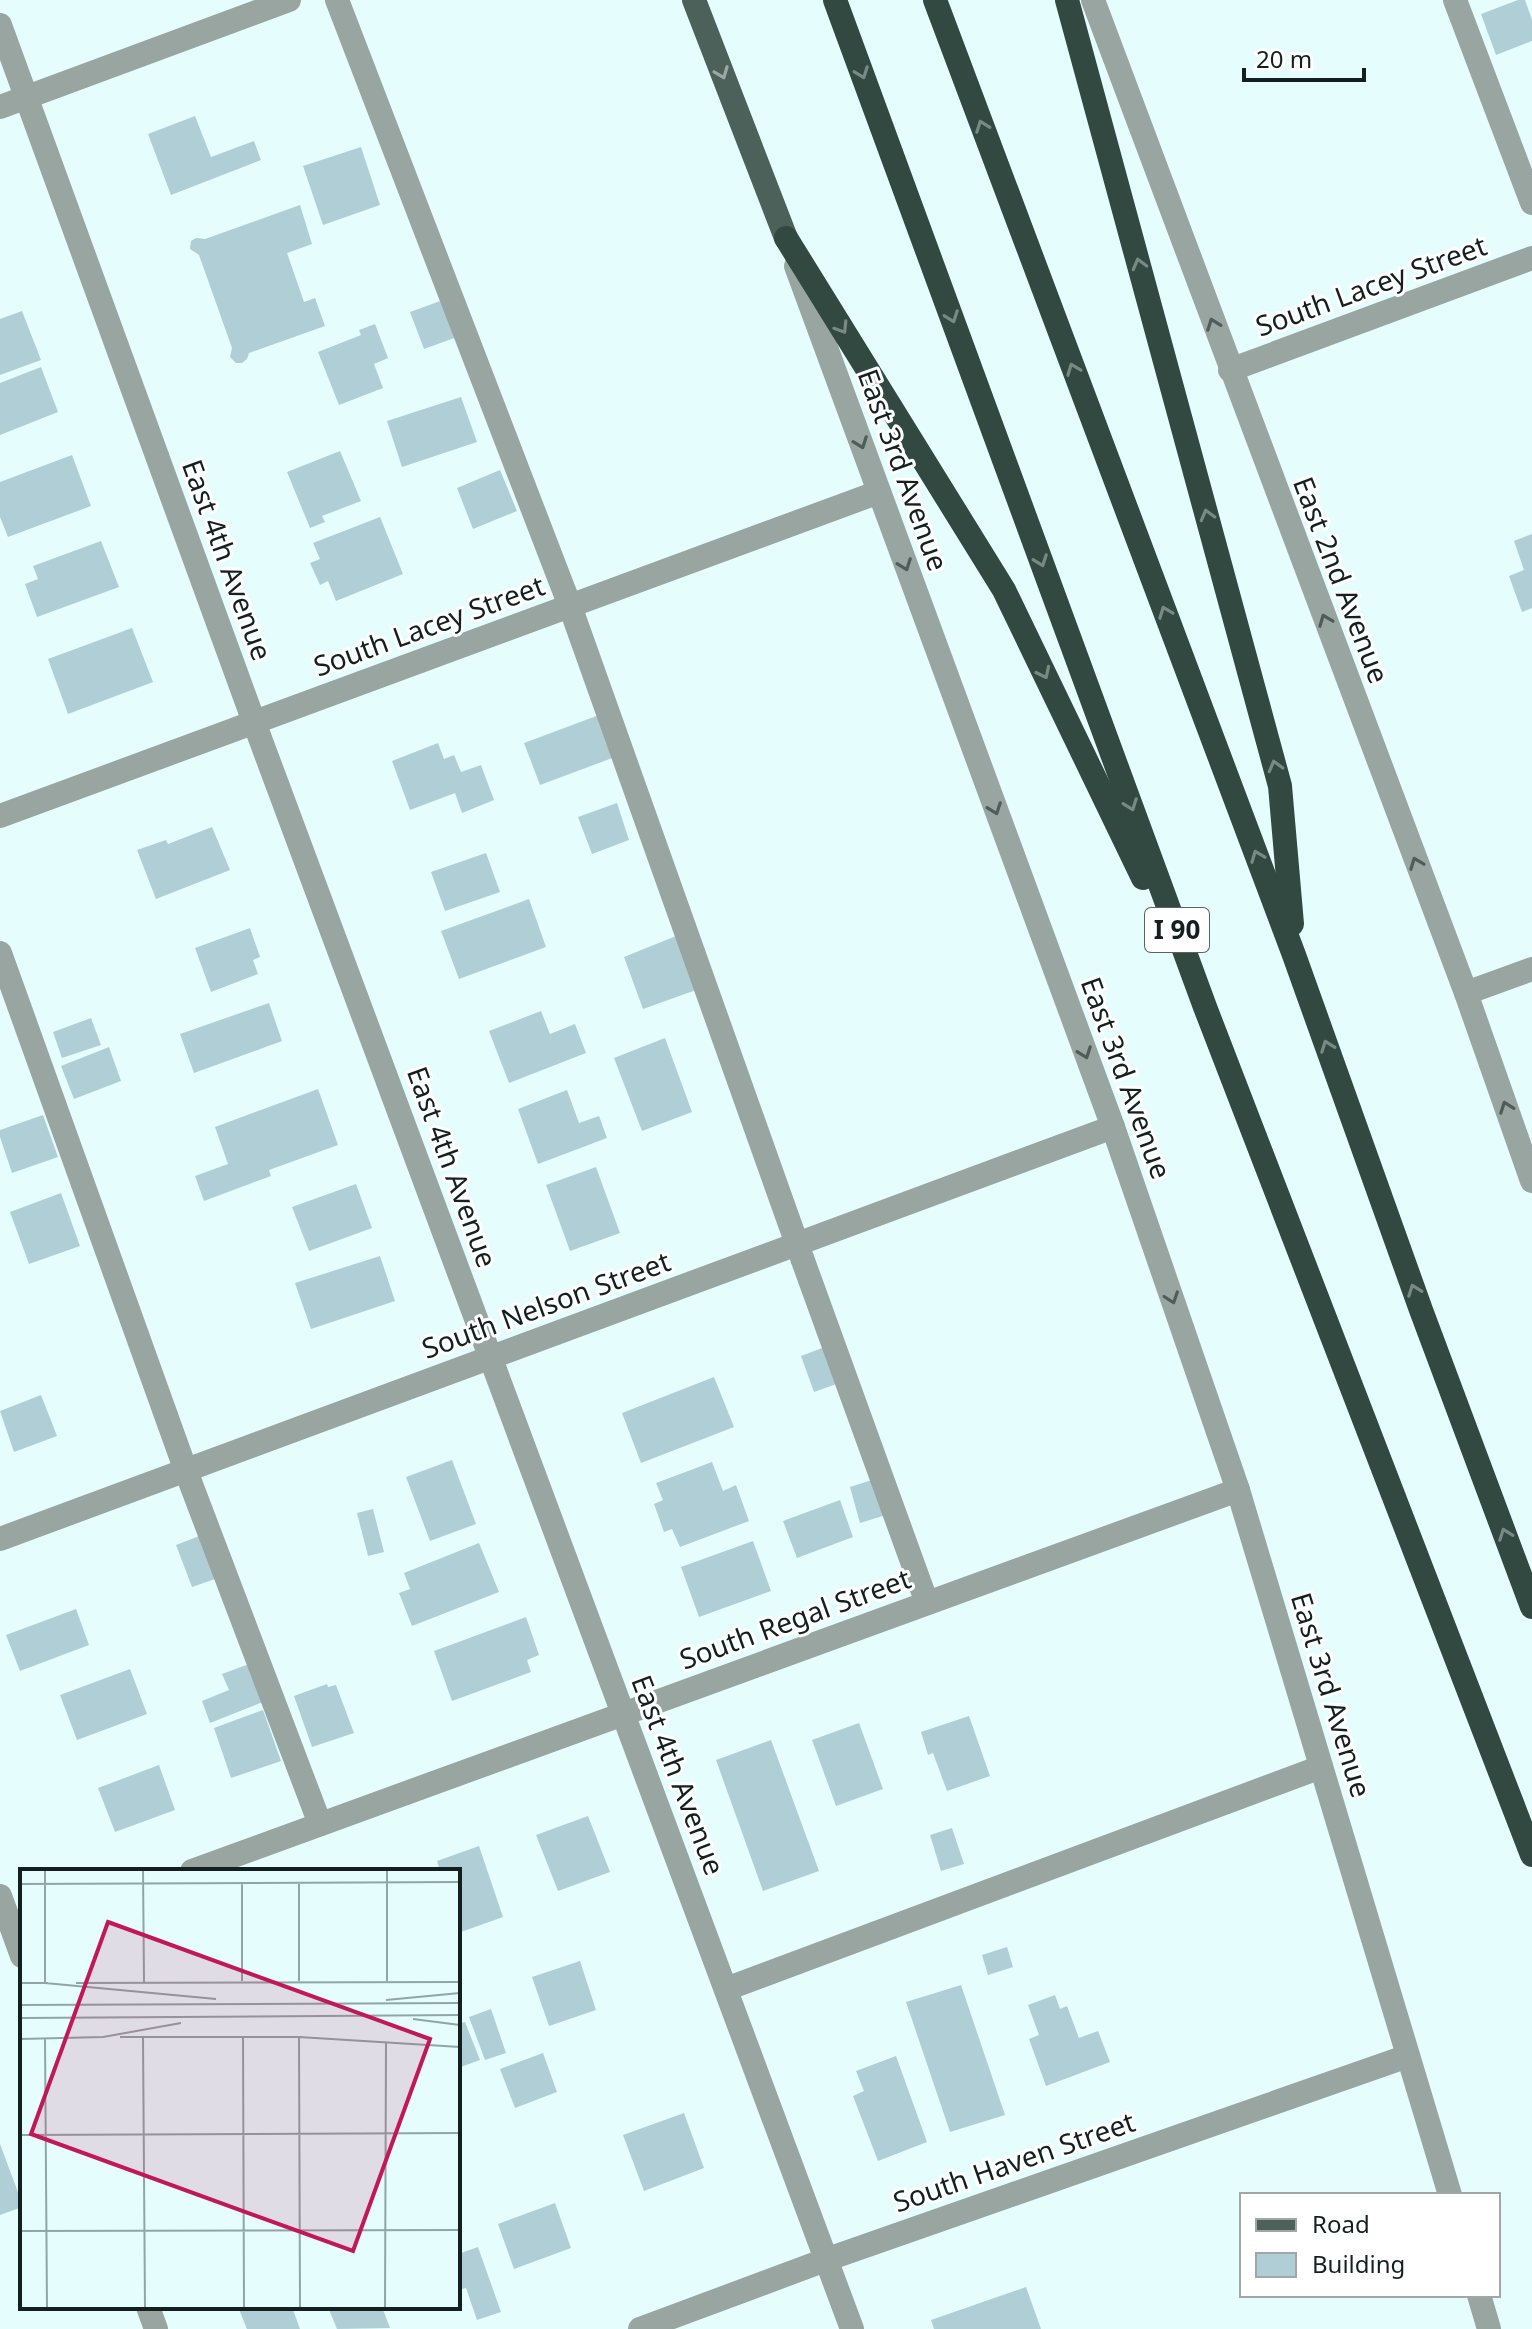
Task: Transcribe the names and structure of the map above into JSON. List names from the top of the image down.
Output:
{
  "streets": {
    "highway": ["I 90"],
    "main road": ["East 3rd Avenue"],
    "street": [
      "South Lacey Street",
      "East 4th Avenue",
      "East 2nd Avenue",
      "South Nelson Street",
      "South Regal Street",
      "South Haven Street"
    ]
  },
  "crossings": [
    ["South Lacey Street", "East 3rd Avenue"],
    ["South Lacey Street", "East 4th Avenue"],
    ["South Lacey Street", "East 2nd Avenue"],
    ["East 3rd Avenue", "South Nelson Street"],
    ["East 3rd Avenue", "South Regal Street"],
    ["East 3rd Avenue", "South Haven Street"],
    ["East 4th Avenue", "South Nelson Street"],
    ["East 4th Avenue", "South Regal Street"],
    ["East 4th Avenue", "South Haven Street"]
  ],
  "one_way": ["East 3rd Avenue", "East 2nd Avenue"],
  "legend": ["Road", "Building"],
  "scale_bar": "20 m"
}
